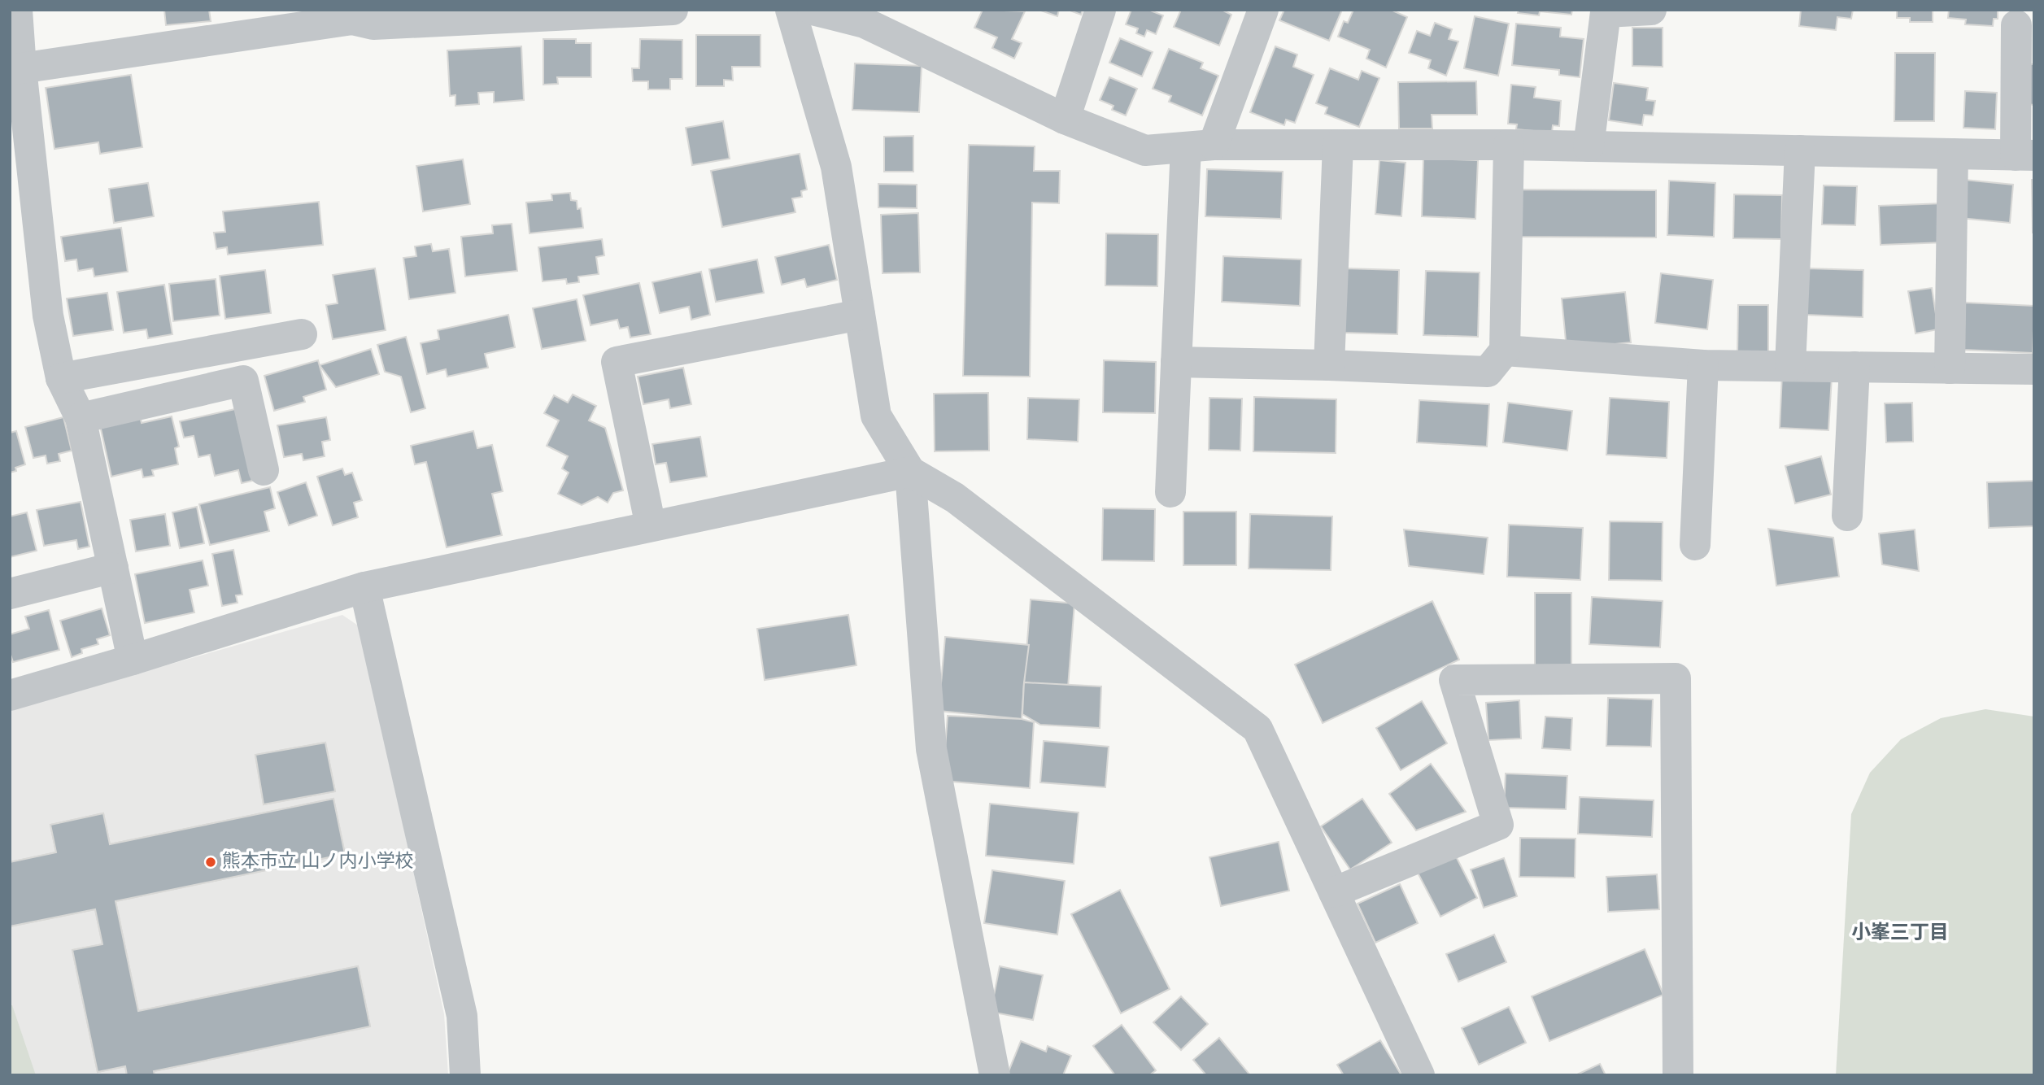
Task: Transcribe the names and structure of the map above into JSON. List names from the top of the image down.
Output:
{
  "districts": ["小峯三丁目"],
  "places": ["熊本市立 山ノ内小学校"]
}
